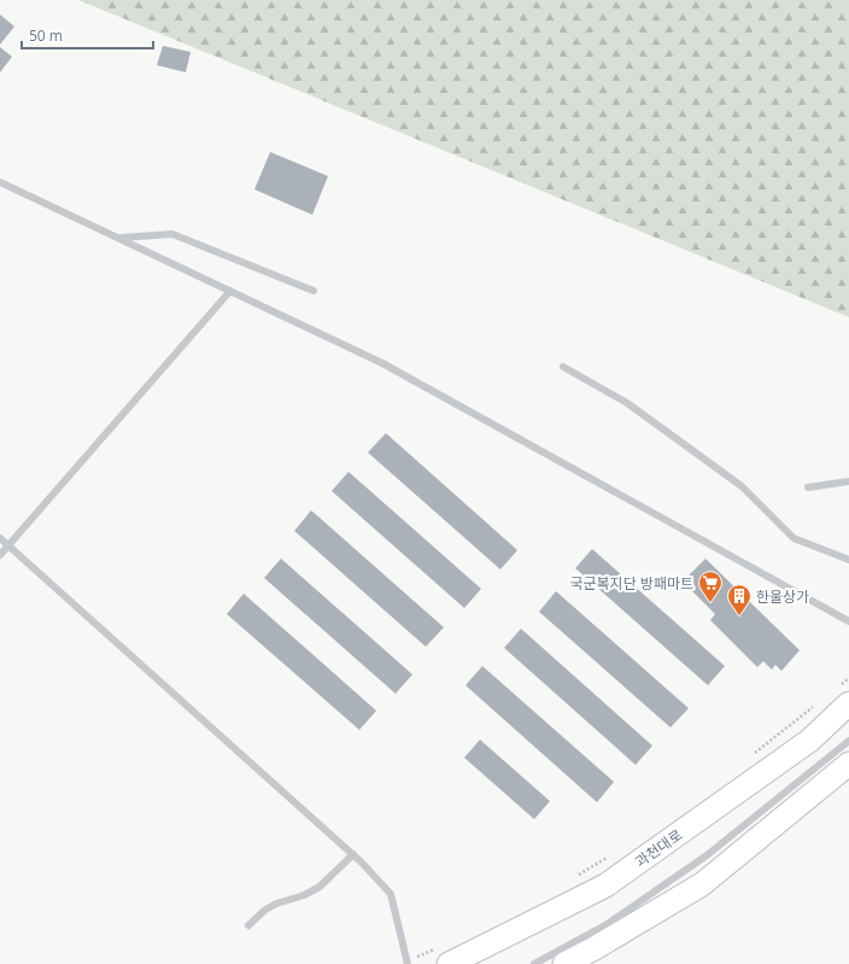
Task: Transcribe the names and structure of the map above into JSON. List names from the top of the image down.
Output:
{
  "streets": {
    "main road": ["과천대로"]
  },
  "places": {
    "supermarket": ["국군복지단 방패마트"],
    "building": ["한울상가"]
  },
  "scale_bar": "50 m"
}
